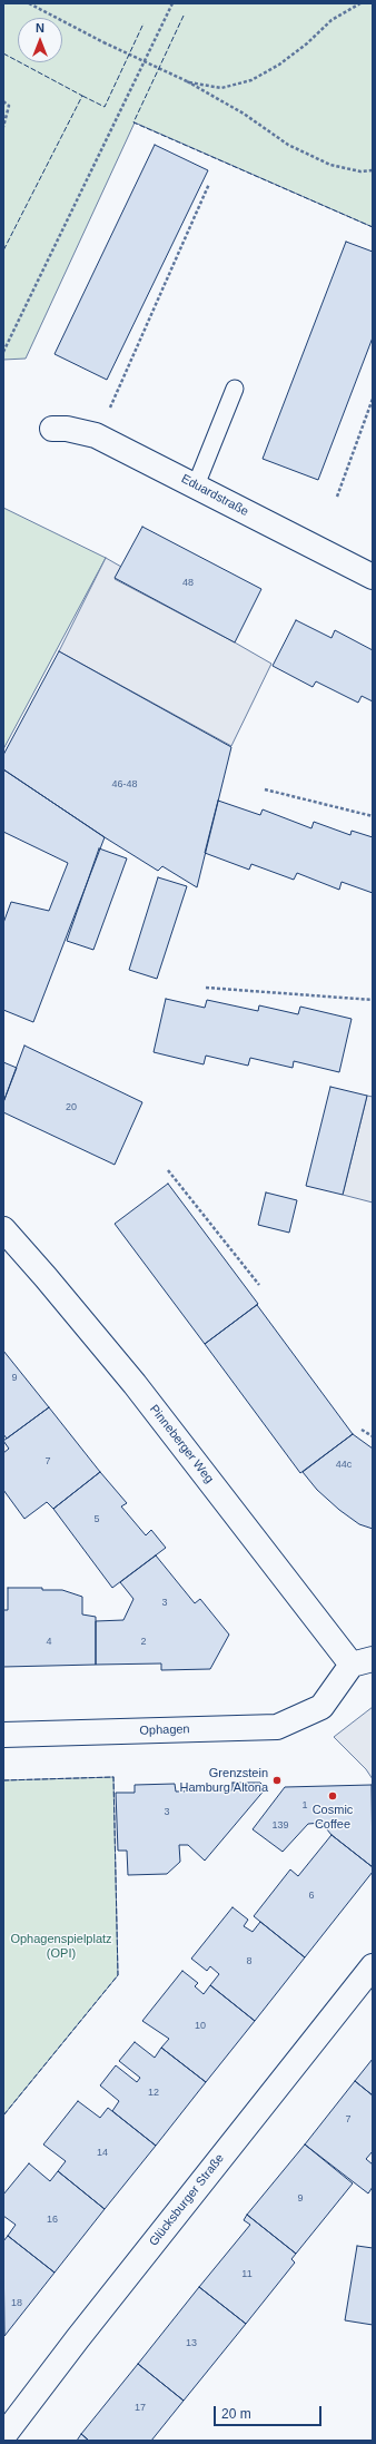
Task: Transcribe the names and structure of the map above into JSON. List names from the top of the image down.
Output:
{
  "streets": {
    "street": [
      "Eduardstraße",
      "Pinneberger Weg",
      "Ophagen",
      "Glücksburger Straße"
    ]
  },
  "crossings": [
    ["Pinneberger Weg", "Ophagen"]
  ],
  "parks": ["Ophagenspielplatz (OPI)"],
  "places": ["Grenzstein Hamburg Altona", "Cosmic Coffee"],
  "house_numbers": [
    "48",
    "46-48",
    "20",
    "9",
    "7",
    "44c",
    "5",
    "3",
    "4",
    "2",
    "1",
    "3",
    "139",
    "6",
    "8",
    "10",
    "12",
    "7",
    "14",
    "9",
    "16",
    "11",
    "18",
    "13",
    "17"
  ],
  "scale_bar": "20 m",
  "north": "top"
}
